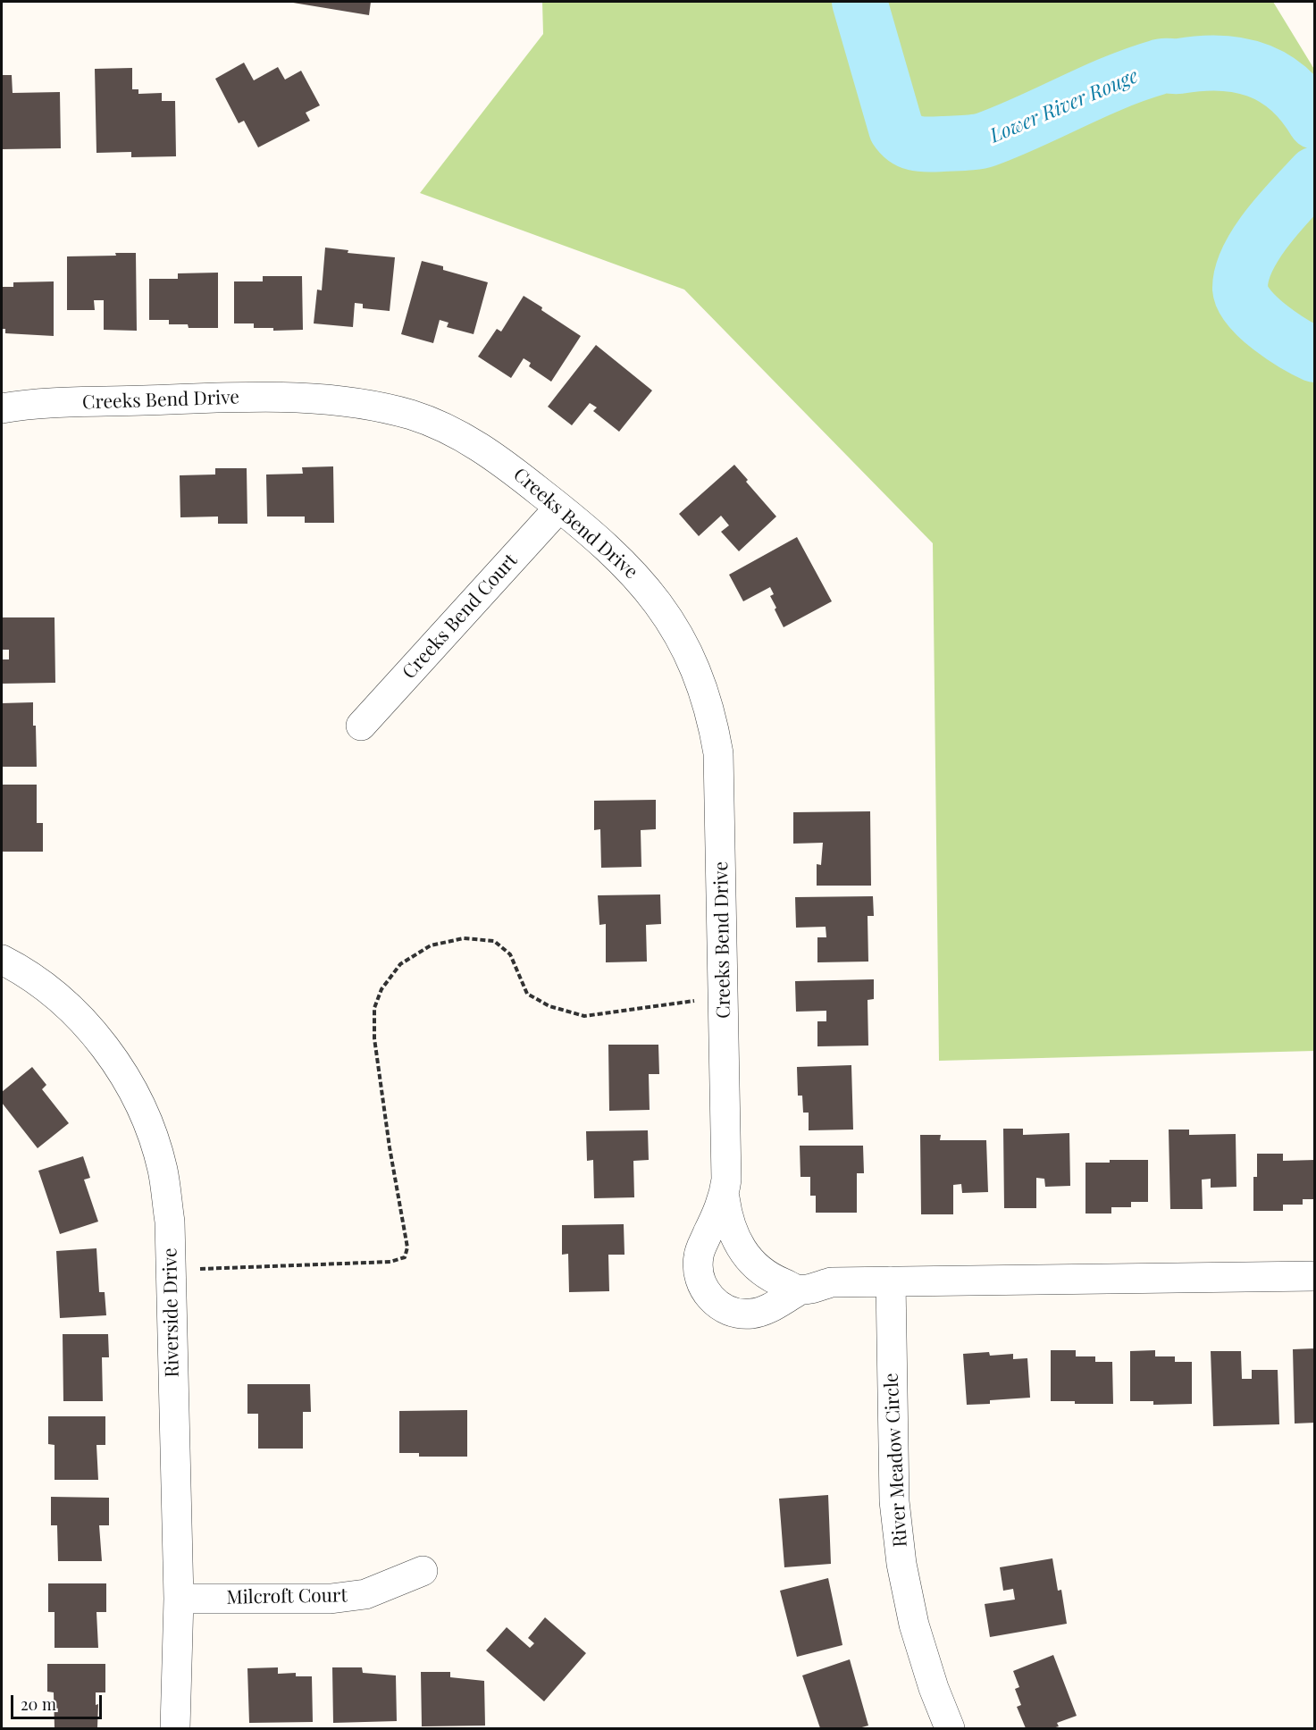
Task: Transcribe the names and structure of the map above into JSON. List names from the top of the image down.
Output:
{
  "streets": {
    "street": [
      "Creeks Bend Drive",
      "Creeks Bend Court",
      "Riverside Drive",
      "River Meadow Circle",
      "Milcroft Court"
    ]
  },
  "crossings": [
    ["Creeks Bend Drive", "Creeks Bend Court"],
    ["Riverside Drive", "Milcroft Court"]
  ],
  "water": ["Lower River Rouge"],
  "scale_bar": "20 m"
}
